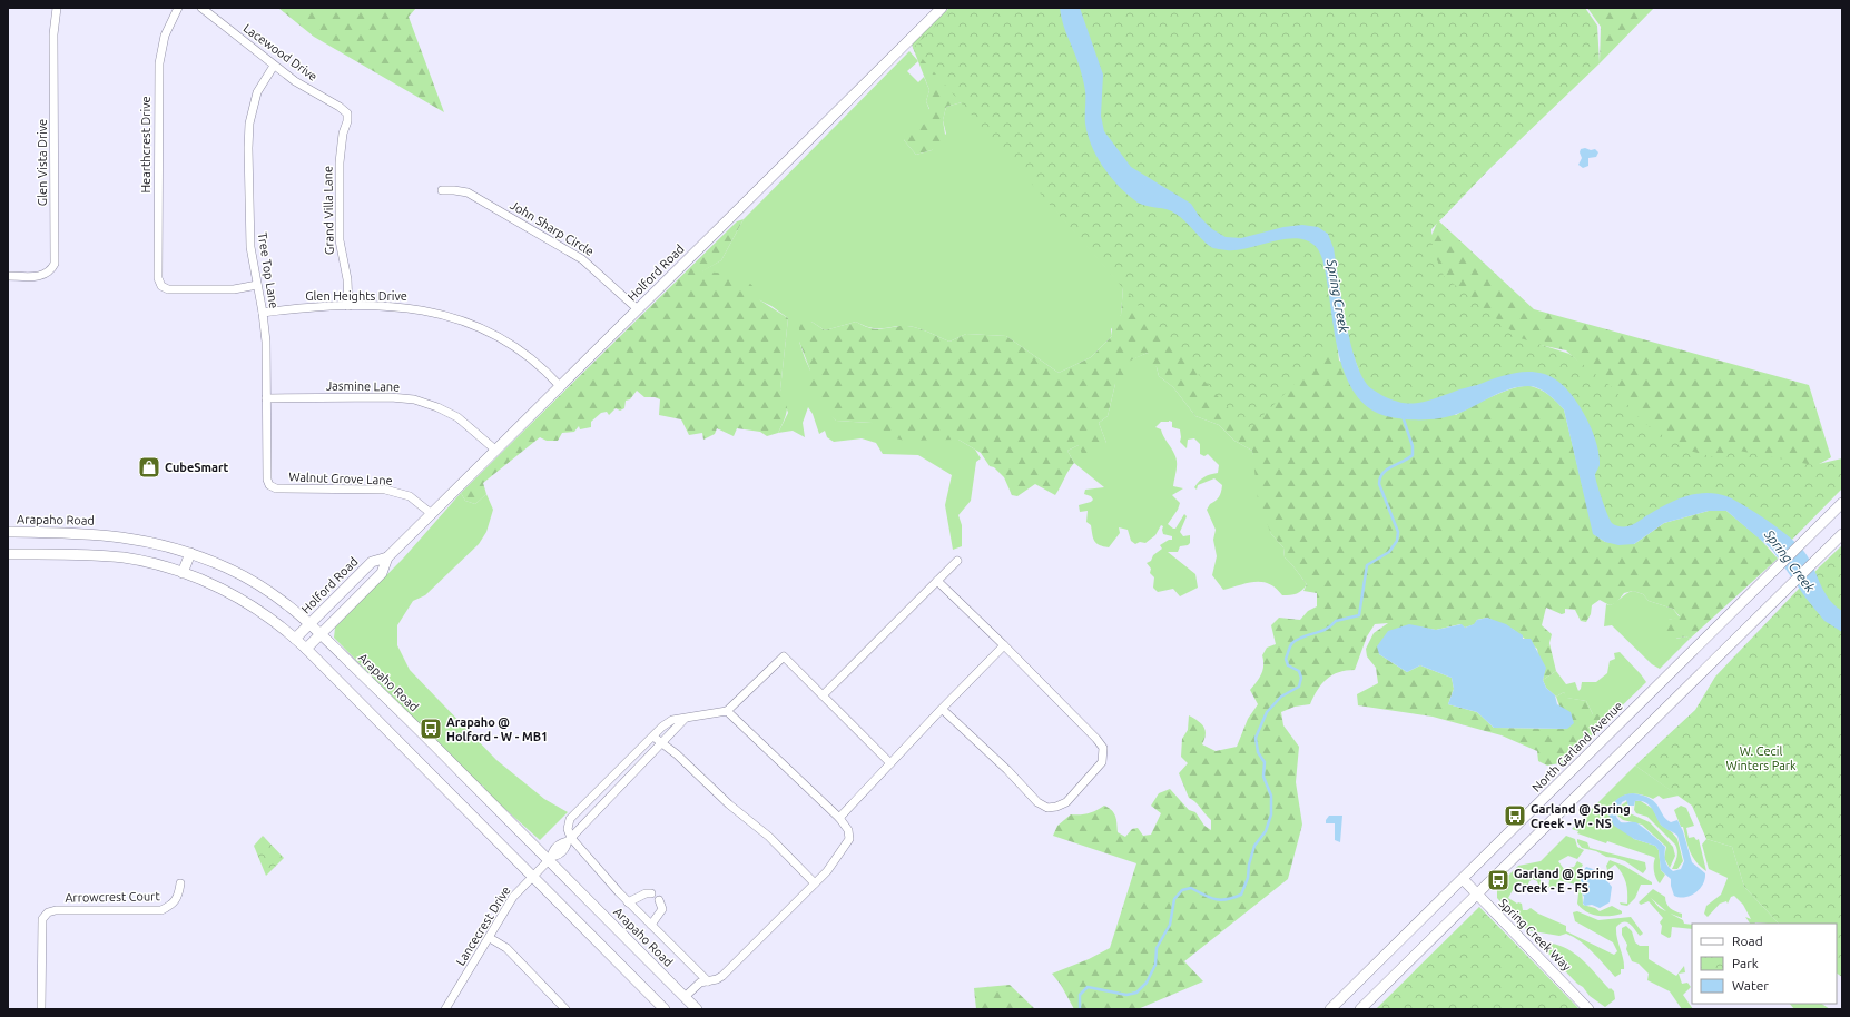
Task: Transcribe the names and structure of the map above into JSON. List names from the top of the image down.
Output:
{
  "streets": {
    "main road": [
      "Holford Road",
      "Arapaho Road",
      "North Garland Avenue",
      "Spring Creek Way"
    ],
    "street": [
      "Lacewood Drive",
      "Hearthcrest Drive",
      "Glen Vista Drive",
      "Grand Villa Lane",
      "John Sharp Circle",
      "Tree Top Lane",
      "Glen Heights Drive",
      "Jasmine Lane",
      "Walnut Grove Lane",
      "Arrowcrest Court",
      "Lancecrest Drive"
    ]
  },
  "crossings": [
    ["Lacewood Drive", "Grand Villa Lane"],
    ["Lacewood Drive", "Tree Top Lane"],
    ["Hearthcrest Drive", "Tree Top Lane"],
    ["Grand Villa Lane", "Glen Heights Drive"],
    ["John Sharp Circle", "Holford Road"],
    ["Tree Top Lane", "Glen Heights Drive"],
    ["Tree Top Lane", "Jasmine Lane"],
    ["Tree Top Lane", "Walnut Grove Lane"],
    ["Holford Road", "Glen Heights Drive"],
    ["Holford Road", "Jasmine Lane"],
    ["Holford Road", "Walnut Grove Lane"],
    ["Holford Road", "Arapaho Road"],
    ["Arapaho Road", "Lancecrest Drive"],
    ["North Garland Avenue", "Spring Creek Way"]
  ],
  "water": ["Spring Creek"],
  "parks": ["W. Cecil Winters Park"],
  "places": {
    "shop": ["CubeSmart"],
    "bus stop": ["Arapaho @ Holford - W - MB1", "Garland @ Spring Creek - W - NS", "Garland @ Spring Creek - E - FS"]
  },
  "legend": ["Road", "Park", "Water"]
}
